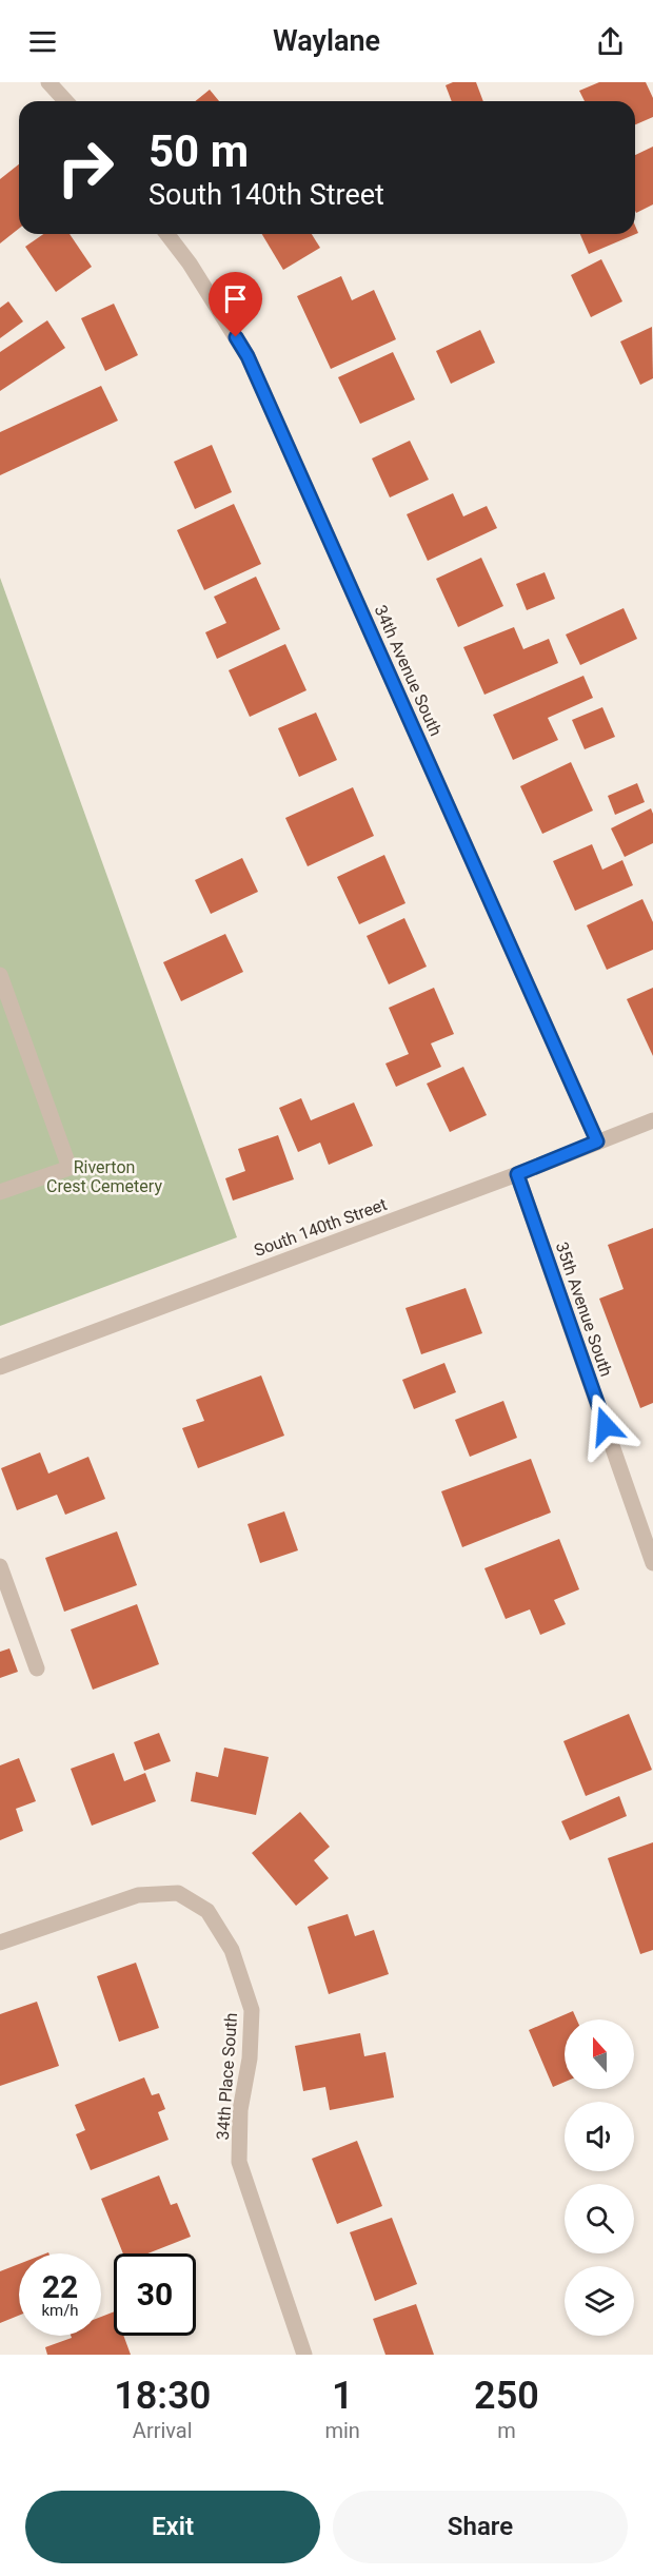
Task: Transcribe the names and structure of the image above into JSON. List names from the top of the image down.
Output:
{
  "streets": {
    "street": [
      "34th Avenue South",
      "South 140th Street",
      "35th Avenue South",
      "34th Place South"
    ]
  },
  "crossings": [
    ["34th Avenue South", "South 140th Street"],
    ["South 140th Street", "35th Avenue South"]
  ],
  "parks": ["Riverton Crest Cemetery"],
  "north": "top",
  "page": {
    "header": "Waylane",
    "turn": ["50 m", "South 140th Street"],
    "speed": "22 km/h",
    "limit": "30",
    "eta": [
      "18:30",
      "Arrival",
      "1",
      "min",
      "250",
      "m"
    ],
    "buttons": ["Exit", "Share"]
  }
}
